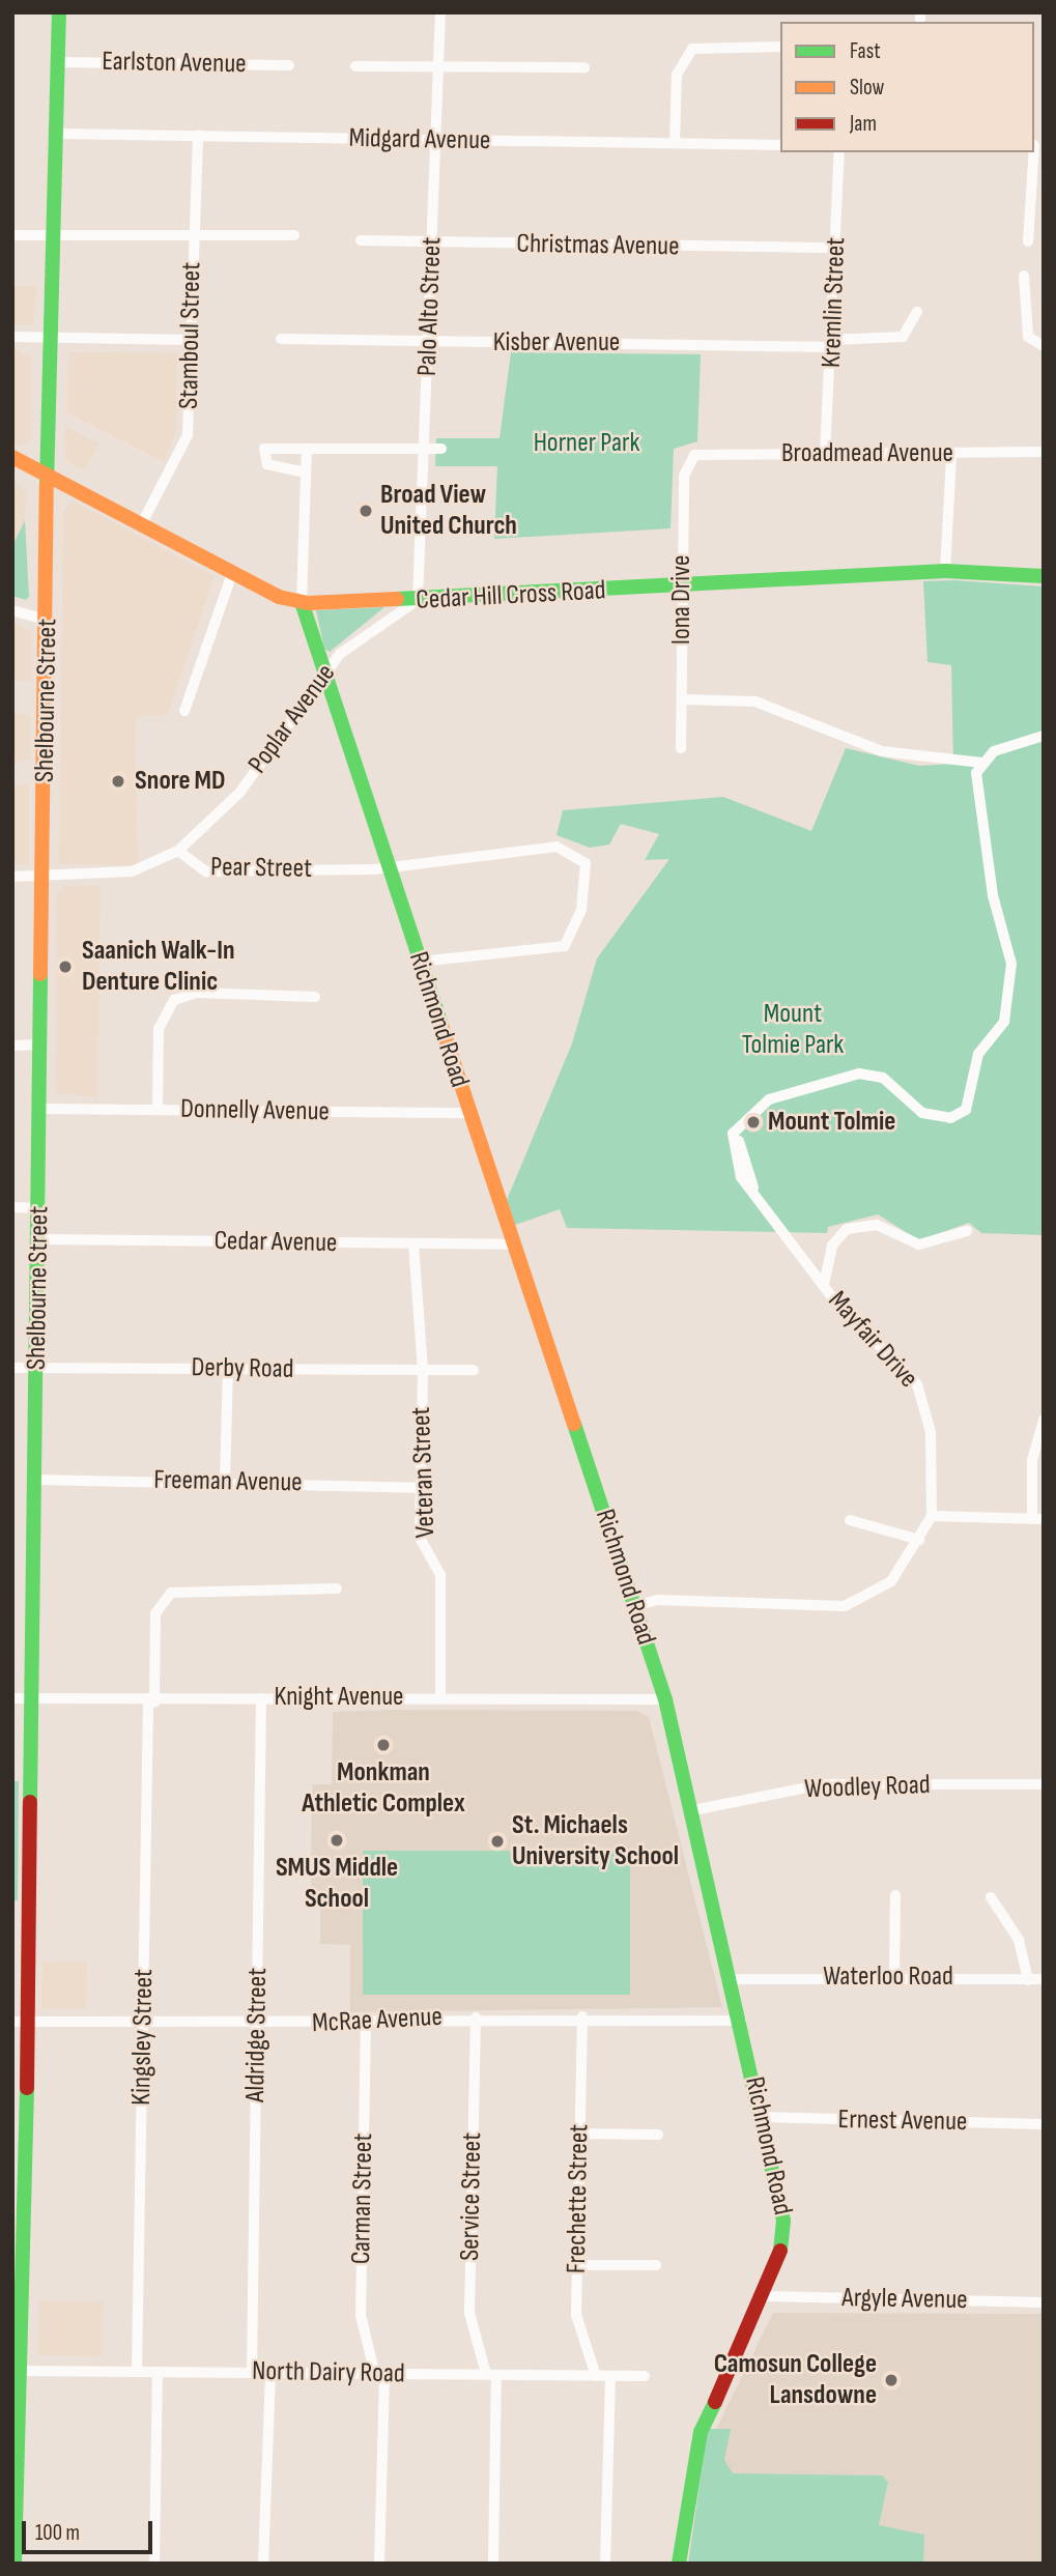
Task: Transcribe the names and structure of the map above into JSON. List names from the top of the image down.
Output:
{
  "streets": {
    "main road": ["Cedar Hill Cross Road", "Shelbourne Street", "Richmond Road"],
    "street": [
      "Earlston Avenue",
      "Midgard Avenue",
      "Christmas Avenue",
      "Kremlin Street",
      "Palo Alto Street",
      "Stamboul Street",
      "Kisber Avenue",
      "Broadmead Avenue",
      "Iona Drive",
      "Poplar Avenue",
      "Pear Street",
      "Donnelly Avenue",
      "Cedar Avenue",
      "Mayfair Drive",
      "Derby Road",
      "Veteran Street",
      "Freeman Avenue",
      "Knight Avenue",
      "Woodley Road",
      "Waterloo Road",
      "McRae Avenue",
      "Aldridge Street",
      "Kingsley Street",
      "Ernest Avenue",
      "Service Street",
      "Carman Street",
      "Frechette Street",
      "Argyle Avenue",
      "North Dairy Road"
    ]
  },
  "crossings": [
    ["Earlston Avenue", "Shelbourne Street"],
    ["Midgard Avenue", "Palo Alto Street"],
    ["Midgard Avenue", "Stamboul Street"],
    ["Midgard Avenue", "Shelbourne Street"],
    ["Christmas Avenue", "Kremlin Street"],
    ["Christmas Avenue", "Palo Alto Street"],
    ["Kremlin Street", "Kisber Avenue"],
    ["Kremlin Street", "Broadmead Avenue"],
    ["Palo Alto Street", "Kisber Avenue"],
    ["Palo Alto Street", "Cedar Hill Cross Road"],
    ["Palo Alto Street", "Poplar Avenue"],
    ["Stamboul Street", "Cedar Hill Cross Road"],
    ["Broadmead Avenue", "Iona Drive"],
    ["Cedar Hill Cross Road", "Iona Drive"],
    ["Cedar Hill Cross Road", "Shelbourne Street"],
    ["Cedar Hill Cross Road", "Poplar Avenue"],
    ["Cedar Hill Cross Road", "Richmond Road"],
    ["Shelbourne Street", "Pear Street"],
    ["Shelbourne Street", "Donnelly Avenue"],
    ["Shelbourne Street", "Cedar Avenue"],
    ["Shelbourne Street", "Derby Road"],
    ["Shelbourne Street", "Freeman Avenue"],
    ["Shelbourne Street", "Knight Avenue"],
    ["Shelbourne Street", "McRae Avenue"],
    ["Shelbourne Street", "North Dairy Road"],
    ["Poplar Avenue", "Pear Street"],
    ["Poplar Avenue", "Richmond Road"],
    ["Pear Street", "Richmond Road"],
    ["Richmond Road", "Donnelly Avenue"],
    ["Richmond Road", "Cedar Avenue"],
    ["Richmond Road", "Knight Avenue"],
    ["Richmond Road", "Woodley Road"],
    ["Richmond Road", "Waterloo Road"],
    ["Richmond Road", "McRae Avenue"],
    ["Richmond Road", "Ernest Avenue"],
    ["Richmond Road", "Argyle Avenue"],
    ["Cedar Avenue", "Veteran Street"],
    ["Derby Road", "Veteran Street"],
    ["Veteran Street", "Freeman Avenue"],
    ["Veteran Street", "Knight Avenue"],
    ["Knight Avenue", "Aldridge Street"],
    ["Knight Avenue", "Kingsley Street"],
    ["McRae Avenue", "Aldridge Street"],
    ["McRae Avenue", "Kingsley Street"],
    ["McRae Avenue", "Service Street"],
    ["McRae Avenue", "Carman Street"],
    ["McRae Avenue", "Frechette Street"],
    ["Aldridge Street", "North Dairy Road"],
    ["Kingsley Street", "North Dairy Road"],
    ["Service Street", "North Dairy Road"],
    ["Carman Street", "North Dairy Road"],
    ["Frechette Street", "North Dairy Road"]
  ],
  "parks": ["Horner Park", "Mount Tolmie Park"],
  "places": [
    "Broad View United Church",
    "Snore MD",
    "Saanich Walk-In Denture Clinic",
    "Mount Tolmie",
    "Monkman Athletic Complex",
    "SMUS Middle School",
    "St. Michaels University School",
    "Camosun College Lansdowne"
  ],
  "legend": ["Fast", "Slow", "Jam"],
  "scale_bar": "100 m"
}
